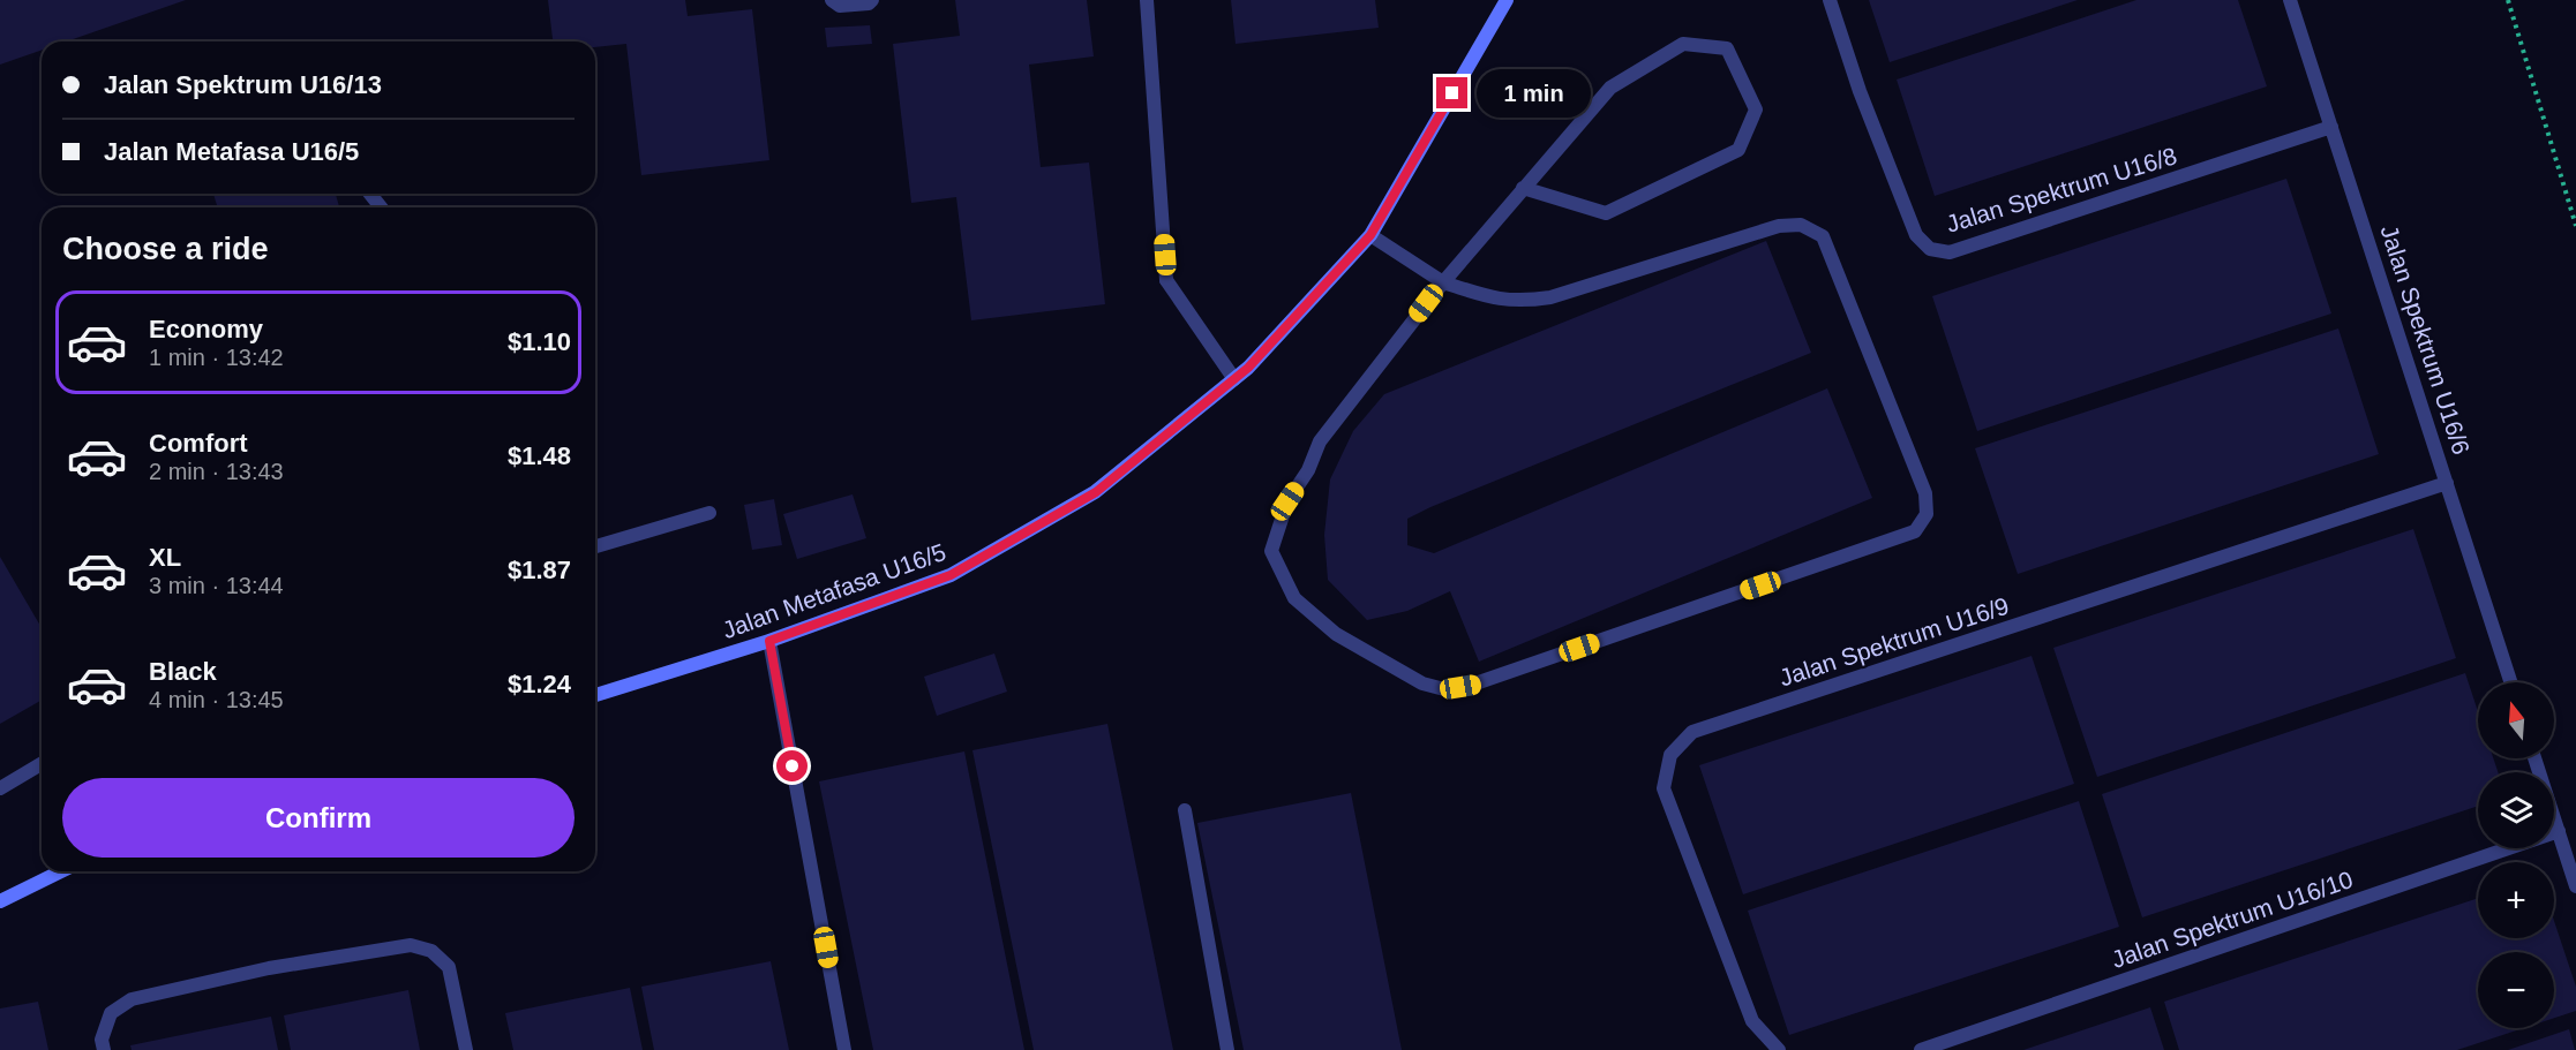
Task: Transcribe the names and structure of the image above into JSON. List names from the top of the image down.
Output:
{
  "streets": {
    "street": [
      "Jalan Spektrum U16/8",
      "Jalan Spektrum U16/6",
      "Jalan Metafasa U16/5",
      "Jalan Spektrum U16/9",
      "Jalan Spektrum U16/10"
    ]
  },
  "crossings": [
    ["Jalan Spektrum U16/8", "Jalan Spektrum U16/6"],
    ["Jalan Spektrum U16/6", "Jalan Spektrum U16/9"]
  ],
  "north": "top",
  "page": {
    "banner": ["Jalan Spektrum U16/13", "Jalan Metafasa U16/5"],
    "bubble": "1 min",
    "heading": "Choose a ride",
    "list": [
      {
        "name": "Economy",
        "note": "1 min · 13:42",
        "value": "$1.10"
      },
      {
        "name": "Comfort",
        "note": "2 min · 13:43",
        "value": "$1.48"
      },
      {
        "name": "XL",
        "note": "3 min · 13:44",
        "value": "$1.87"
      },
      {
        "name": "Black",
        "note": "4 min · 13:45",
        "value": "$1.24"
      }
    ],
    "map_buttons": ["+", "−"],
    "buttons": "Confirm"
  }
}
